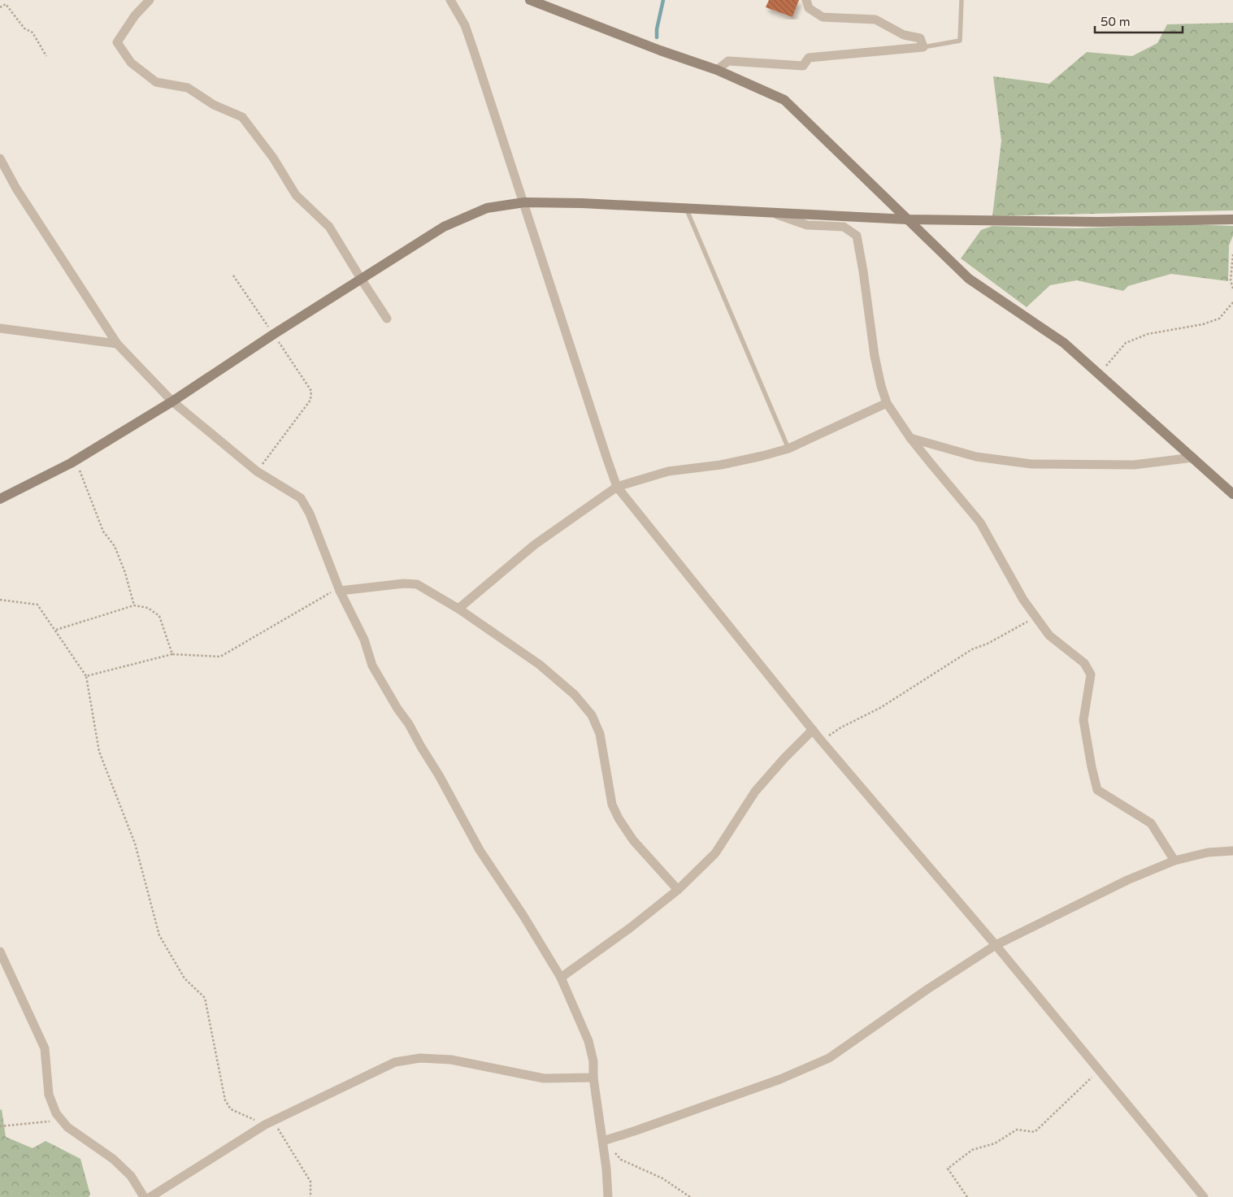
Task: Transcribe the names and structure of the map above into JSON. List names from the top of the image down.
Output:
{
  "scale_bar": "50 m"
}
